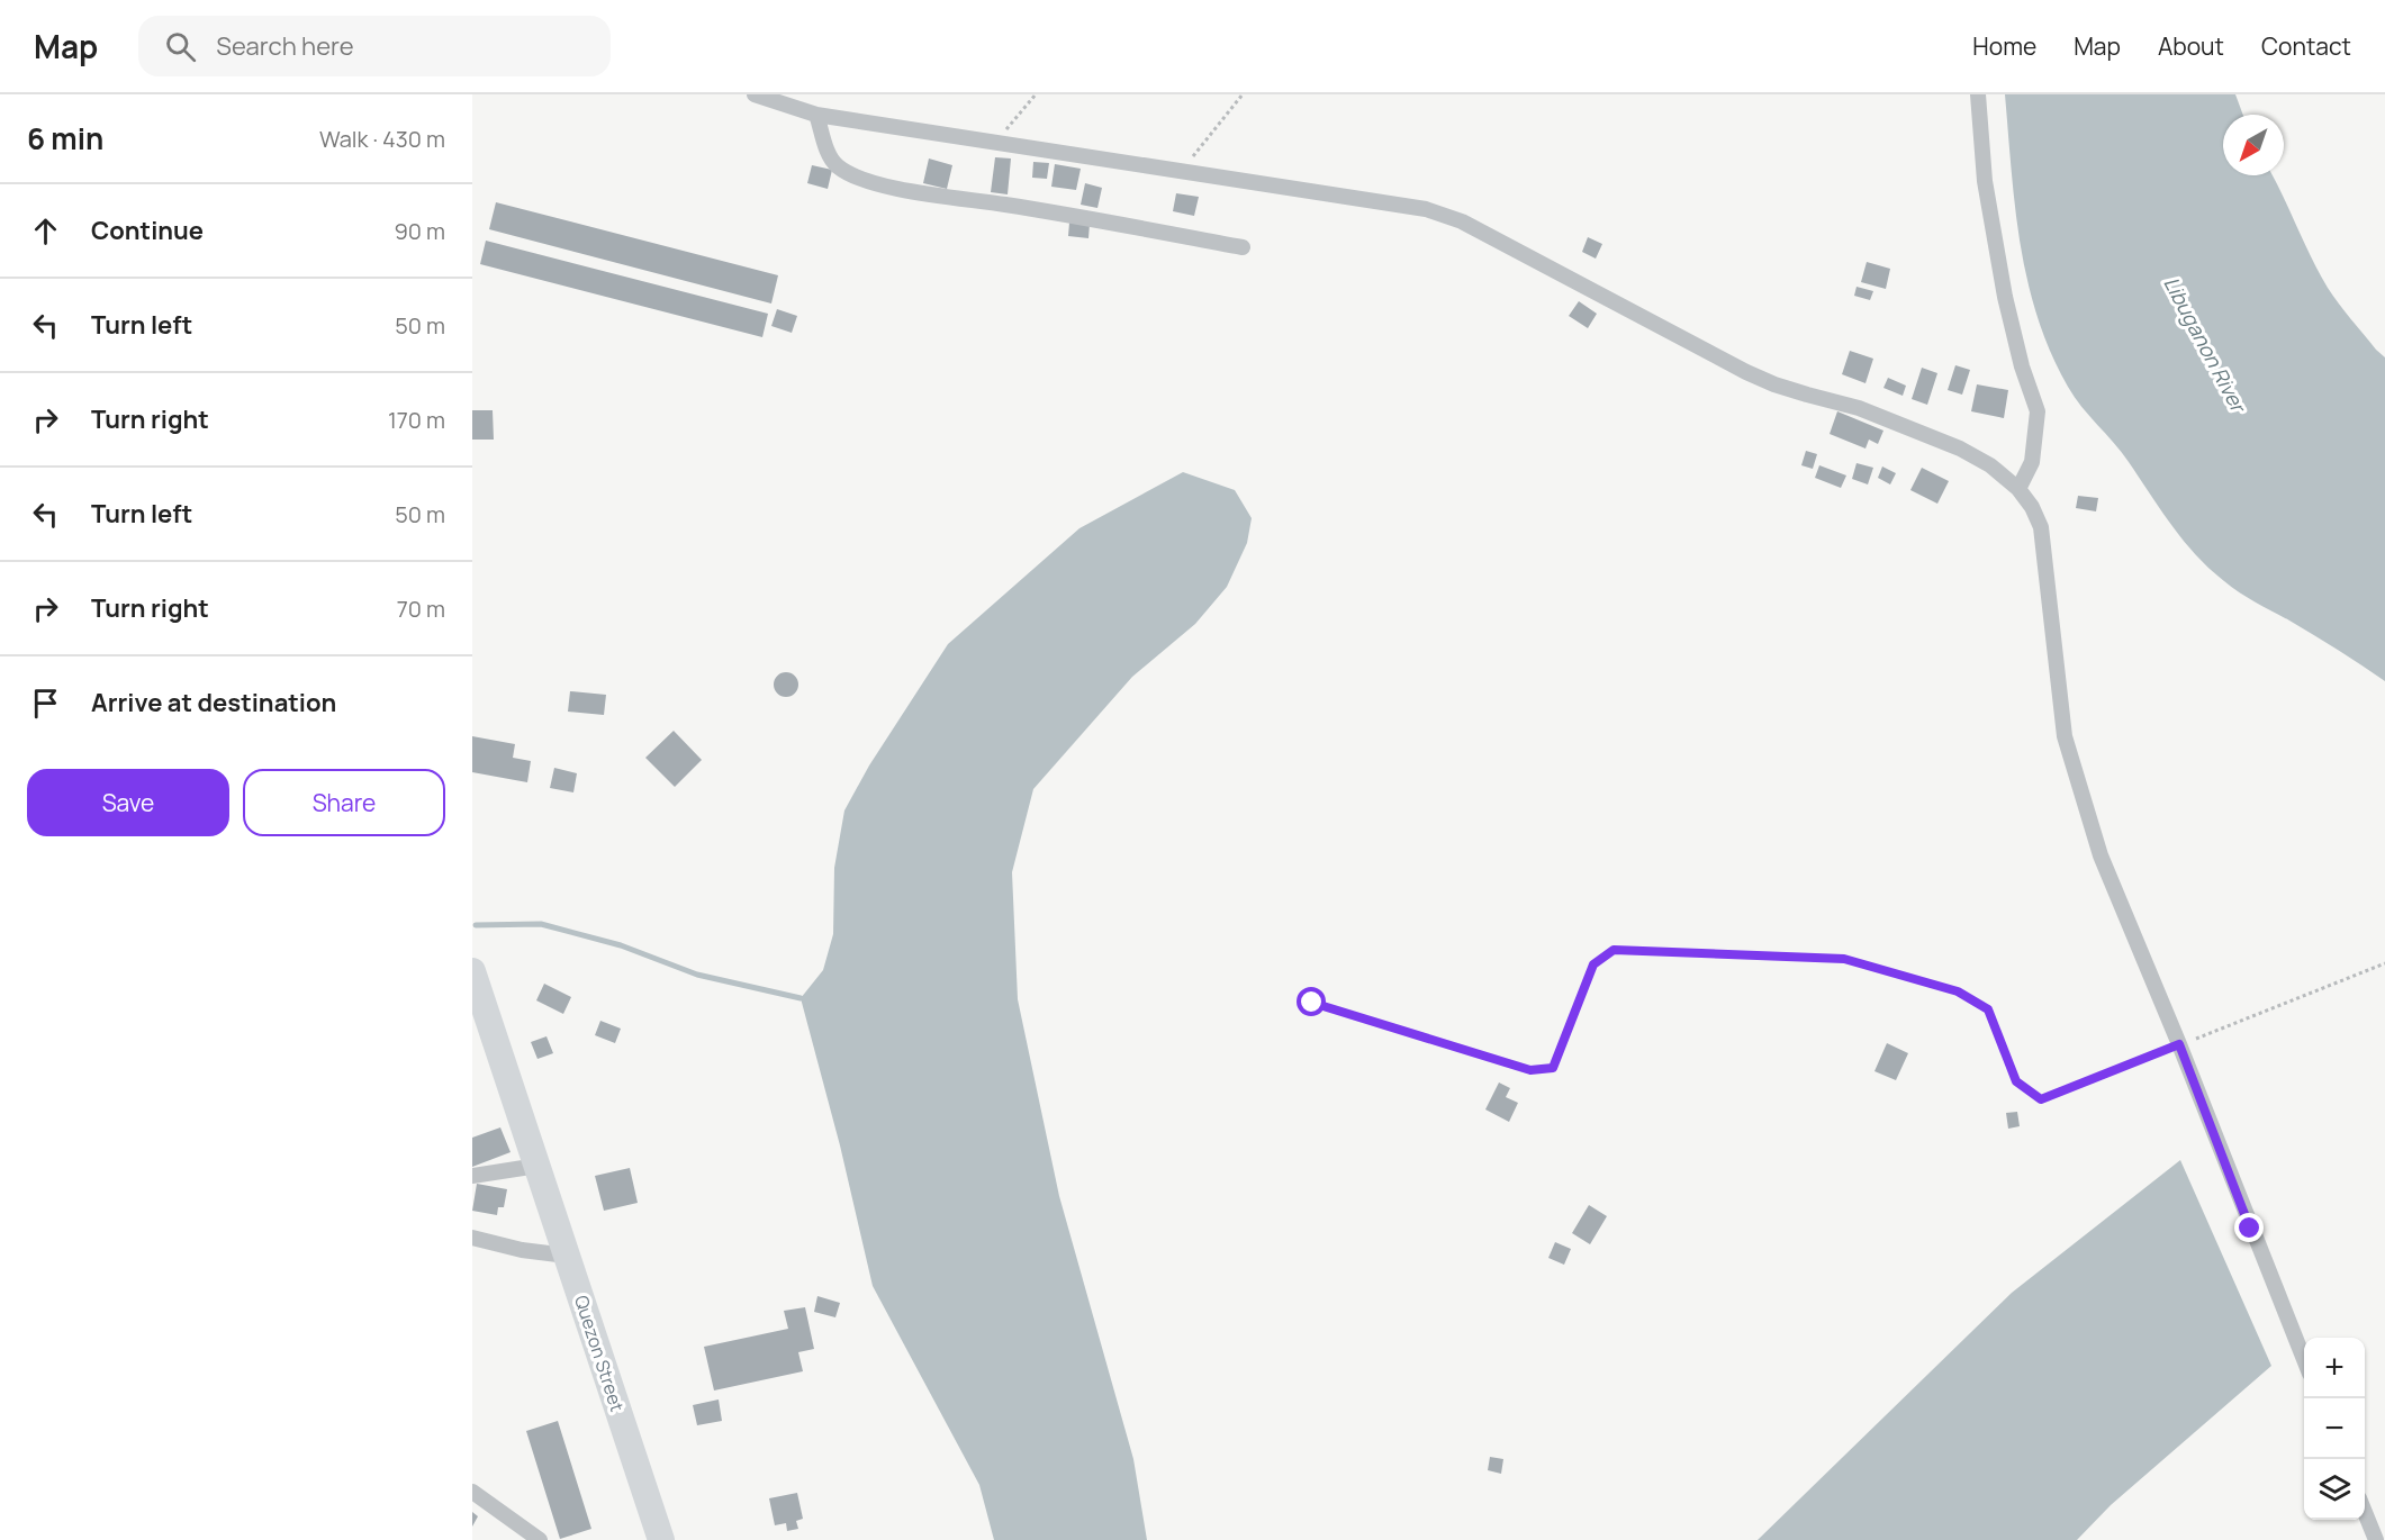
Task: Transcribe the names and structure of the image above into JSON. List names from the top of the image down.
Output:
{
  "streets": {
    "highway": ["Quezon Street"]
  },
  "water": ["Libuganon River"],
  "north": "bottom left",
  "page": {
    "header": "Map",
    "search": "Search here",
    "nav": [
      "Home",
      "Map",
      "About",
      "Contact"
    ],
    "heading": ["6 min", "Walk · 430 m"],
    "list": [
      ["Continue", "90 m"],
      ["Turn left", "50 m"],
      ["Turn right", "170 m"],
      ["Turn left", "50 m"],
      ["Turn right", "70 m"],
      "Arrive at destination"
    ],
    "buttons": ["Save", "Share"],
    "map_buttons": ["+", "−"]
  }
}
